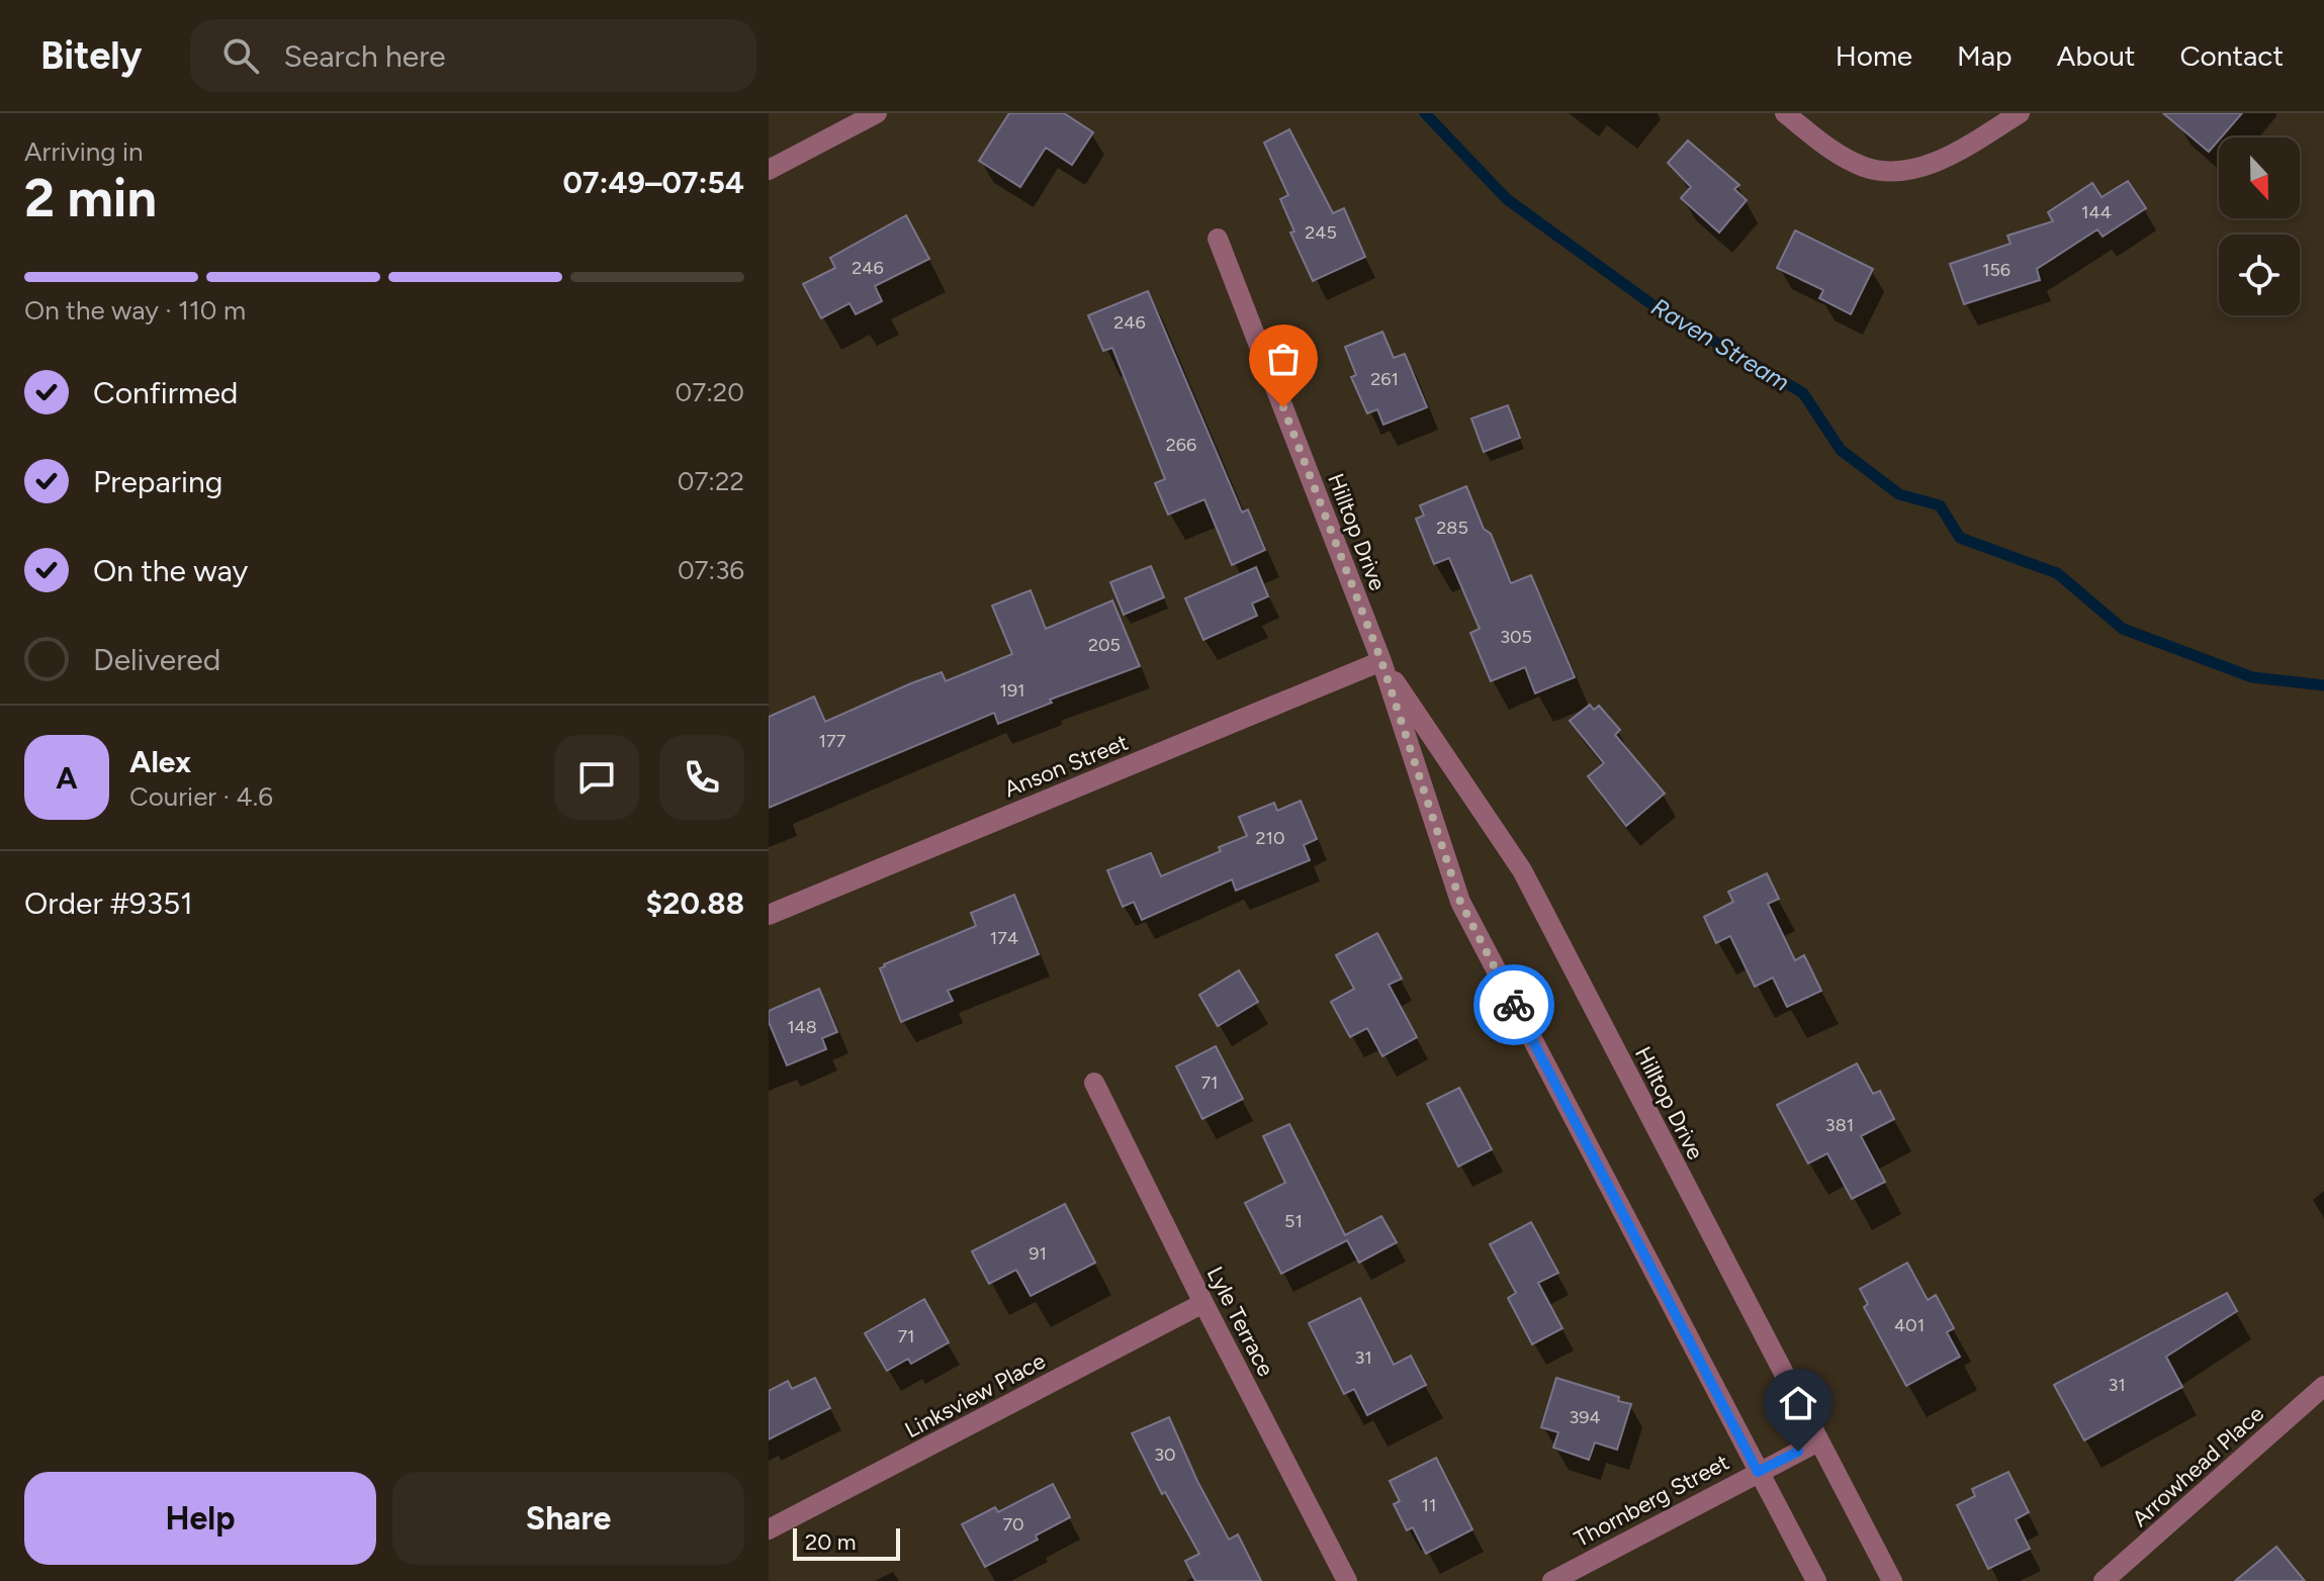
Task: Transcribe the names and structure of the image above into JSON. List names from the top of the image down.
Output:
{
  "streets": {
    "street": [
      "Hilltop Drive",
      "Anson Street",
      "Lyle Terrace",
      "Linksview Place",
      "Arrowhead Place",
      "Thornberg Street"
    ]
  },
  "crossings": [
    ["Hilltop Drive", "Anson Street"],
    ["Hilltop Drive", "Thornberg Street"],
    ["Lyle Terrace", "Linksview Place"]
  ],
  "water": ["Raven Stream"],
  "house_numbers": [
    "144",
    "245",
    "246",
    "156",
    "246",
    "261",
    "266",
    "285",
    "305",
    "205",
    "191",
    "177",
    "210",
    "174",
    "148",
    "71",
    "381",
    "51",
    "91",
    "401",
    "71",
    "31",
    "31",
    "394",
    "30",
    "11",
    "70"
  ],
  "scale_bar": "20 m",
  "north": "bottom",
  "page": {
    "header": "Bitely",
    "search": "Search here",
    "nav": [
      "Home",
      "Map",
      "About",
      "Contact"
    ],
    "heading": ["2 min", "Arriving in", "07:49–07:54"],
    "panel": [
      "Alex",
      "Courier · 4.6",
      "Order #9351",
      "$20.88"
    ],
    "bar": "On the way · 110 m",
    "list": [
      ["Confirmed", "07:20"],
      ["Preparing", "07:22"],
      ["On the way", "07:36"],
      "Delivered"
    ],
    "round": "A",
    "buttons": ["Help", "Share"],
    "scale": "20 m"
  }
}
